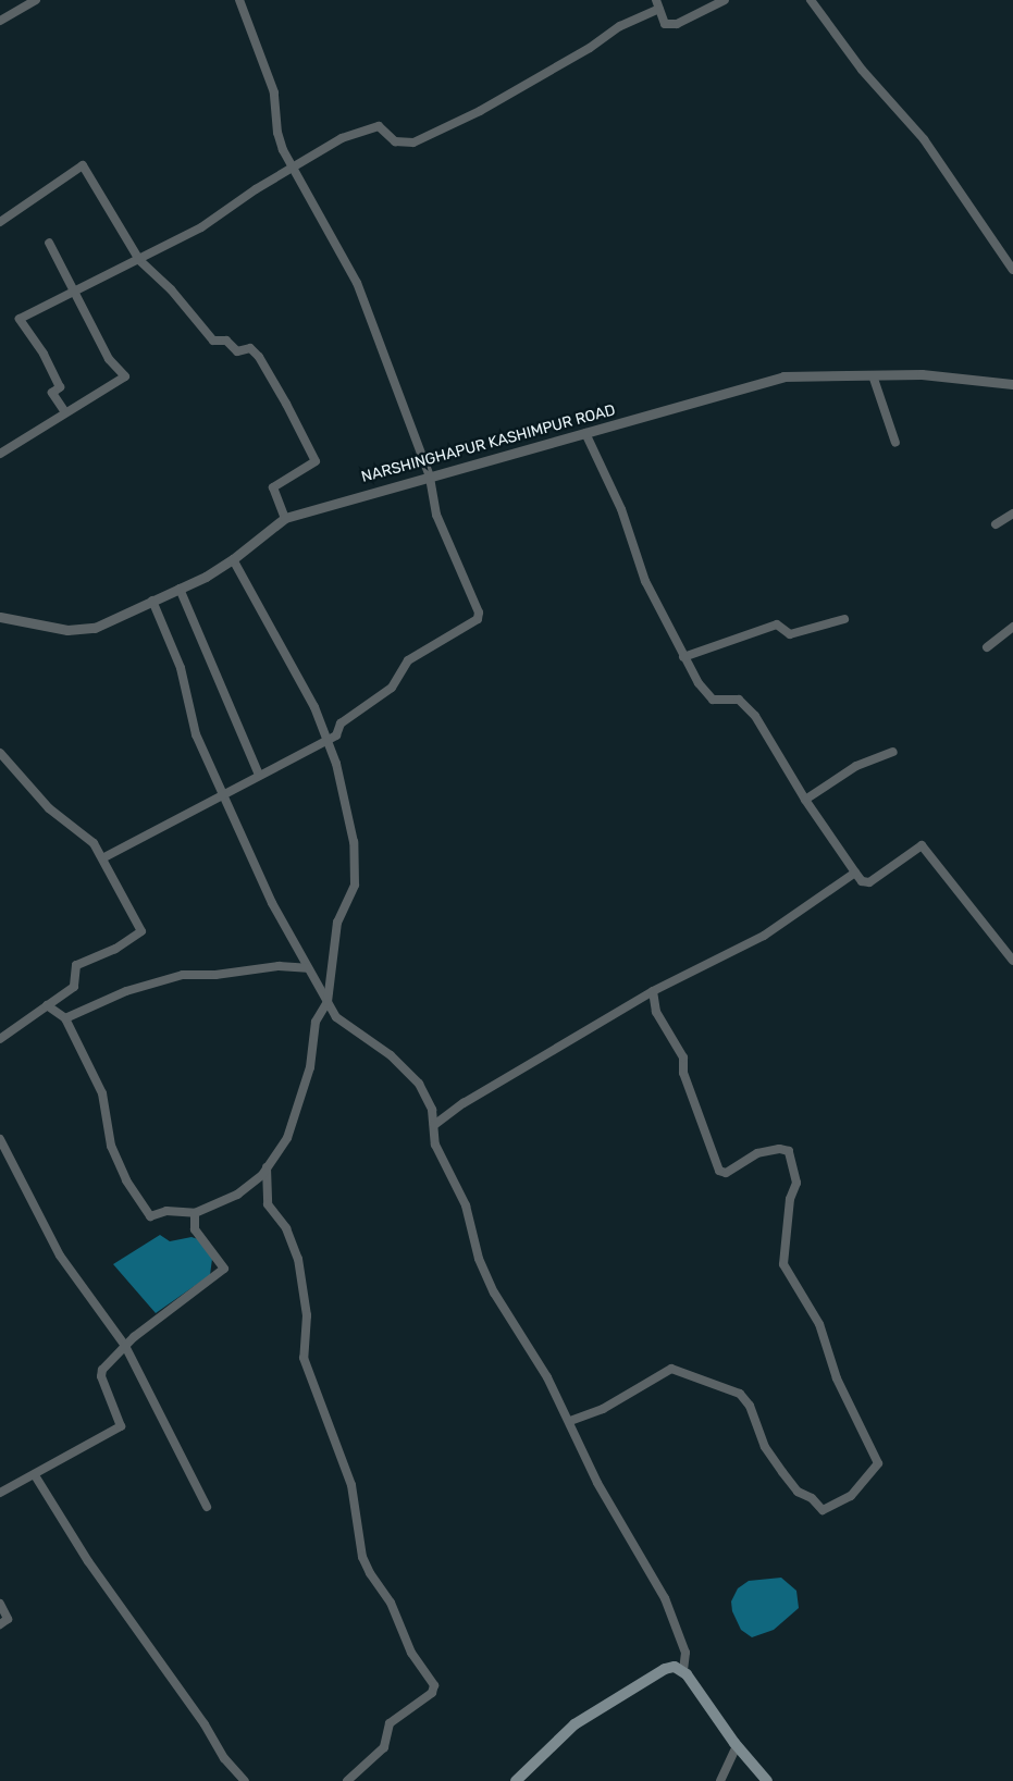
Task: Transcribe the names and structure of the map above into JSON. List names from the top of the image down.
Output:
{
  "streets": {
    "street": ["NARSHINGHAPUR KASHIMPUR ROAD"]
  }
}
